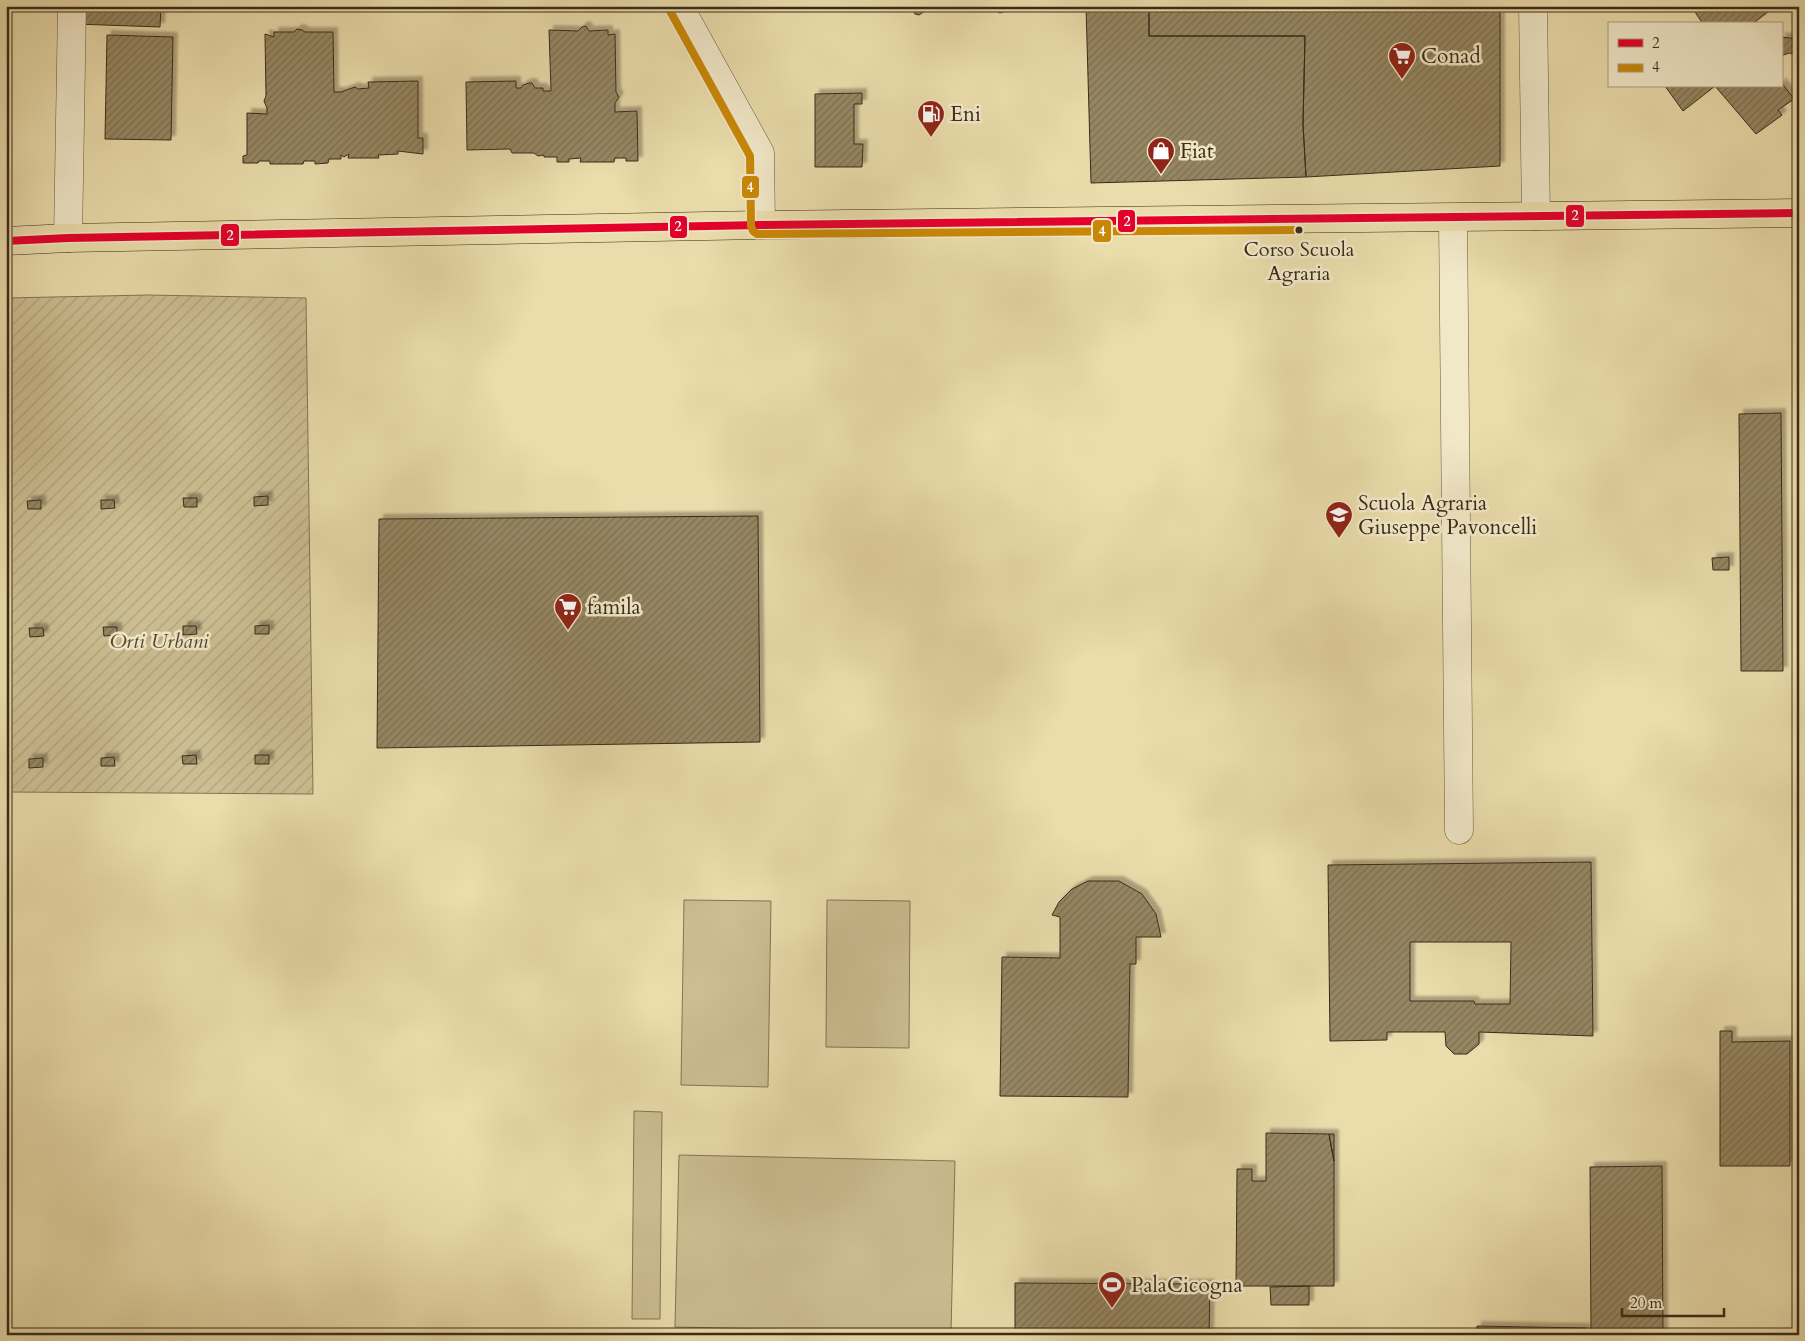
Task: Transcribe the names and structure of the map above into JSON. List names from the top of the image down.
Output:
{
  "parks": ["Orti Urbani"],
  "places": {
    "supermarket": ["Conad", "famila"],
    "fuel station": ["Eni"],
    "shop": ["Fiat"],
    "other": ["Corso Scuola Agraria"],
    "school or university": ["Scuola Agraria Giuseppe Pavoncelli"],
    "sports": ["PalaCicogna"]
  },
  "lines": ["transit line 4", "transit line 2"],
  "legend": ["2", "4"],
  "scale_bar": "20 m"
}
